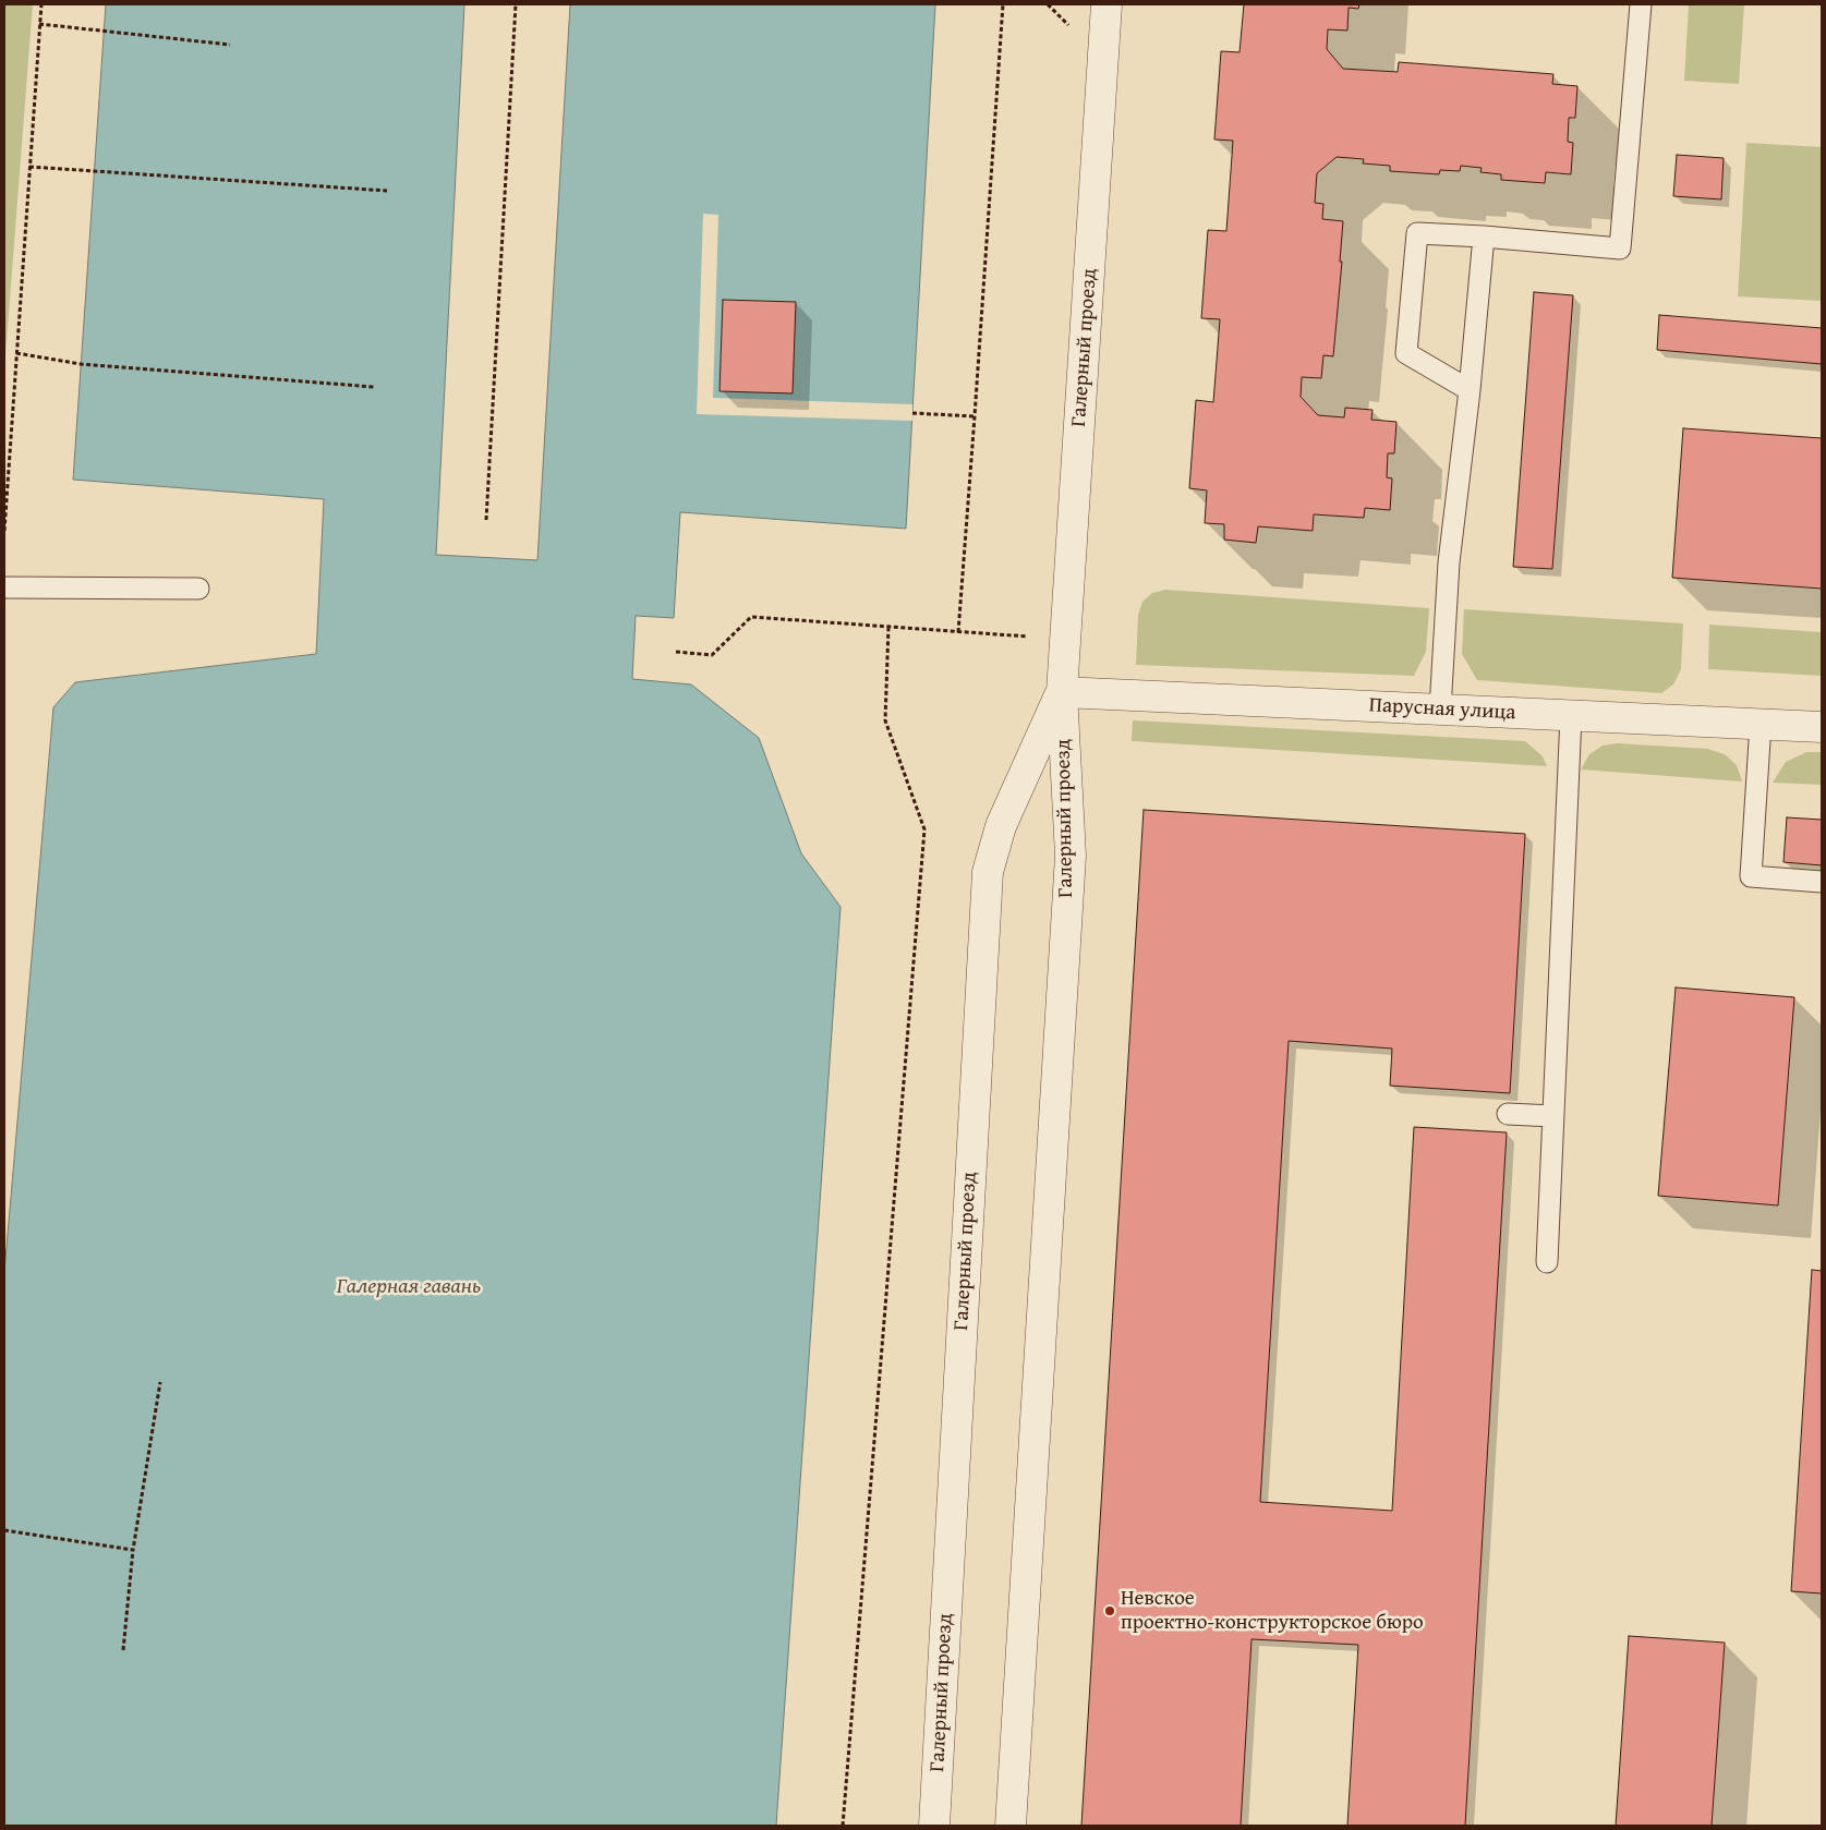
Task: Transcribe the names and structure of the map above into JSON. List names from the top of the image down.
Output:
{
  "streets": {
    "street": ["Галерный проезд", "Парусная улица"]
  },
  "crossings": [
    ["Галерный проезд", "Парусная улица"]
  ],
  "water": ["Галерная гавань"],
  "places": ["Невское проектно-конструкторское бюро"]
}
